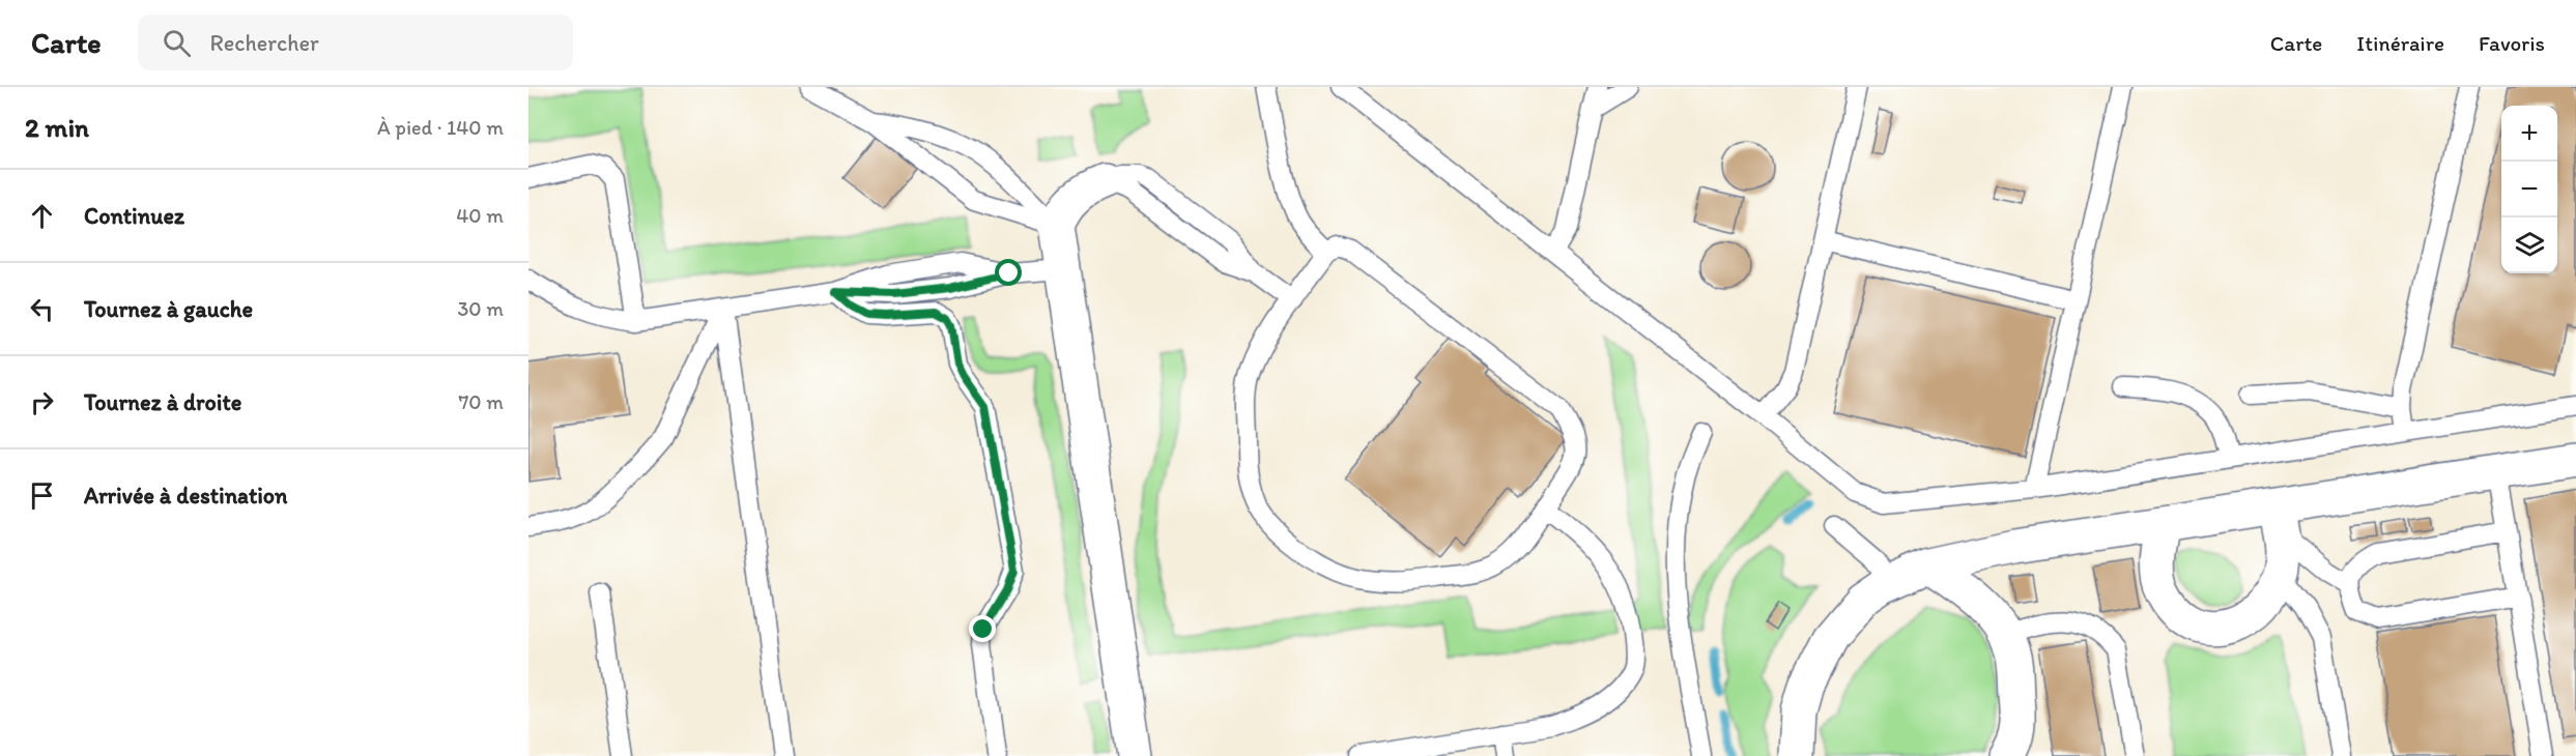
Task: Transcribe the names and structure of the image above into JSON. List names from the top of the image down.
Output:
{
  "page": {
    "header": "Carte",
    "search": "Rechercher",
    "nav": ["Carte", "Itinéraire", "Favoris"],
    "heading": ["2 min", "À pied · 140 m"],
    "map_buttons": ["+", "−"],
    "list": [
      ["Continuez", "40 m"],
      ["Tournez à gauche", "30 m"],
      ["Tournez à droite", "70 m"],
      "Arrivée à destination"
    ]
  }
}
